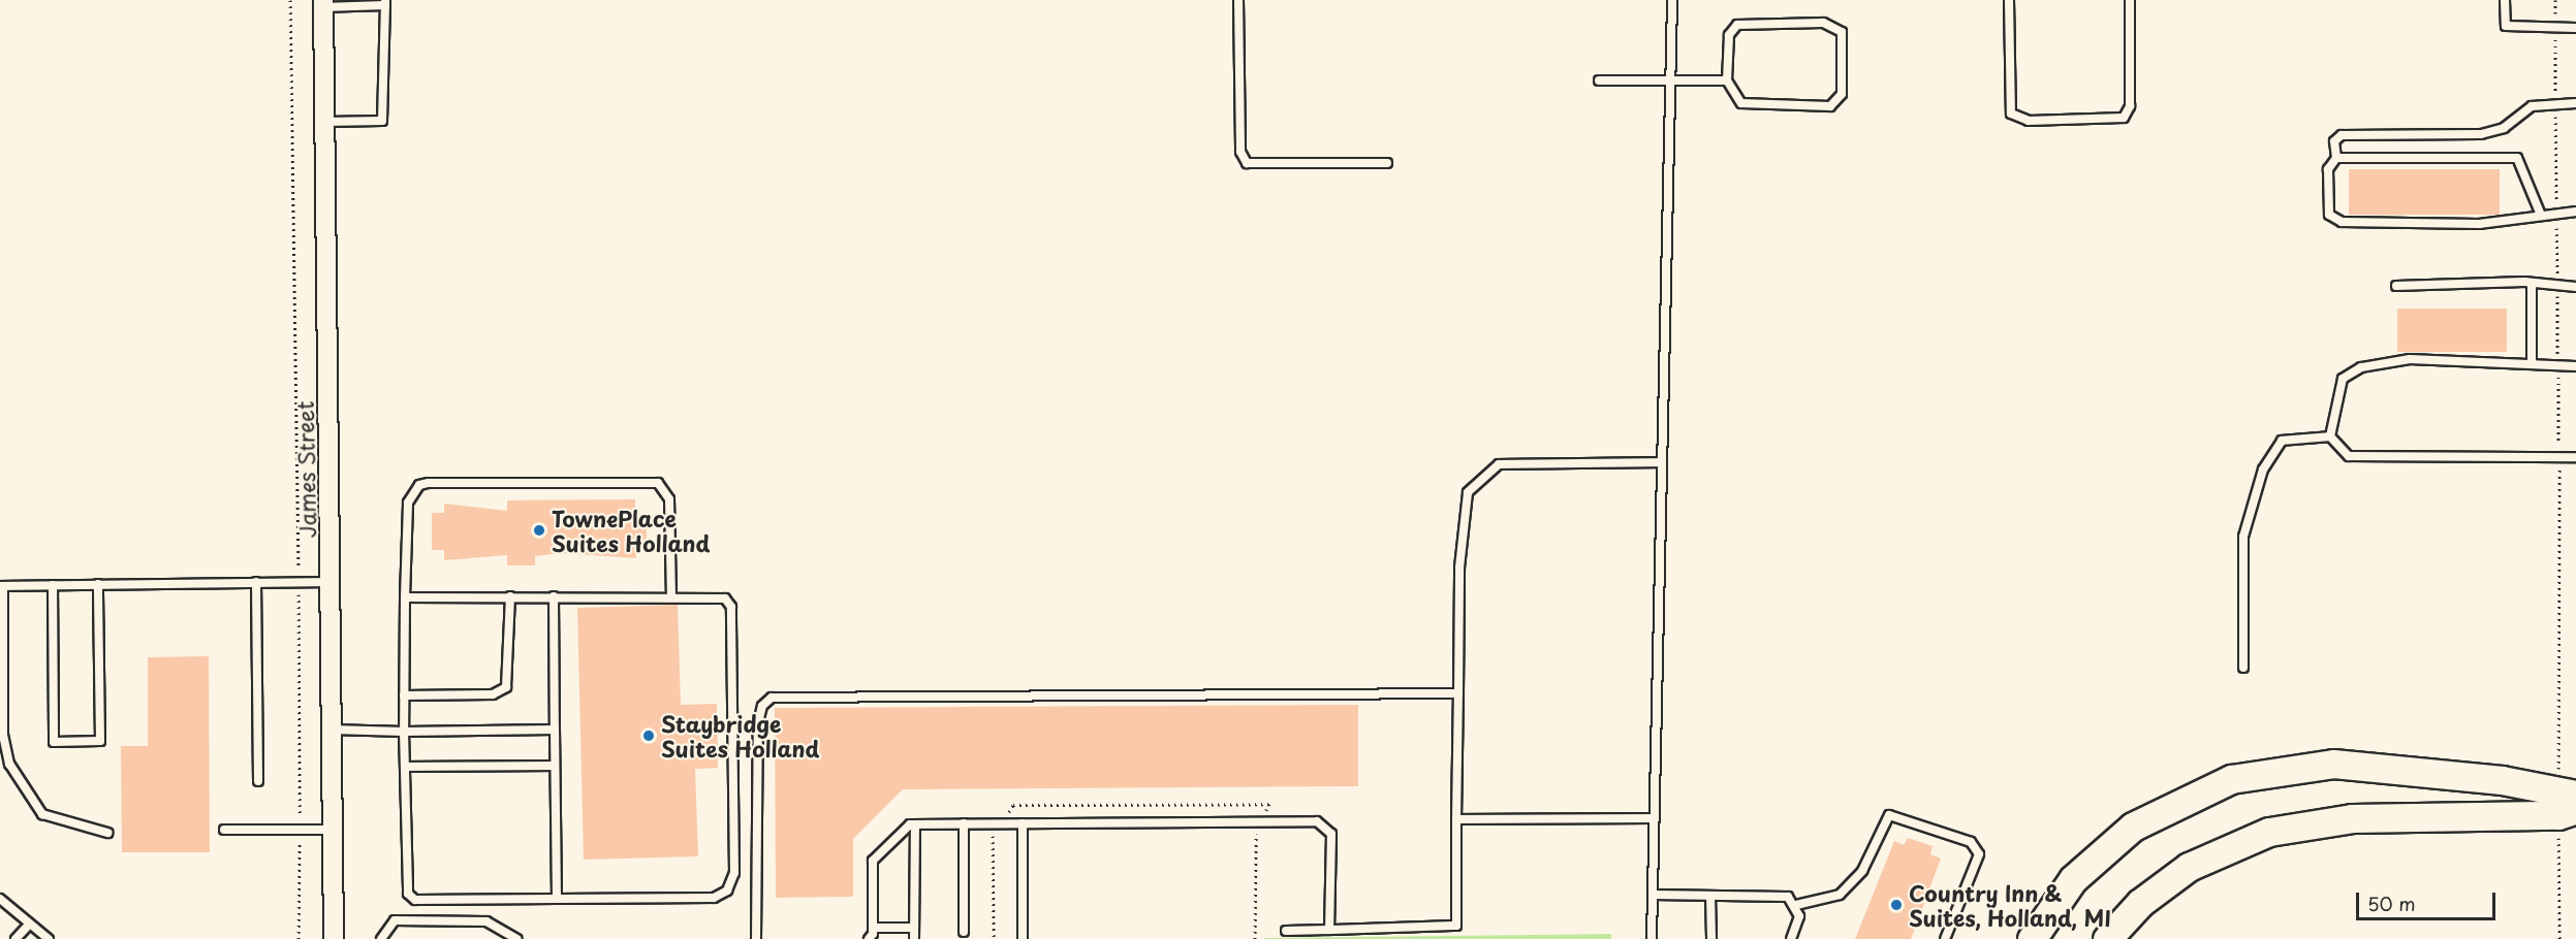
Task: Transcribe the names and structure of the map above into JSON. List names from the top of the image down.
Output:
{
  "streets": {
    "street": ["James Street"]
  },
  "places": ["TownePlace Suites Holland", "Staybridge Suites Holland", "Country Inn & Suites, Holland, MI"],
  "scale_bar": "50 m"
}
